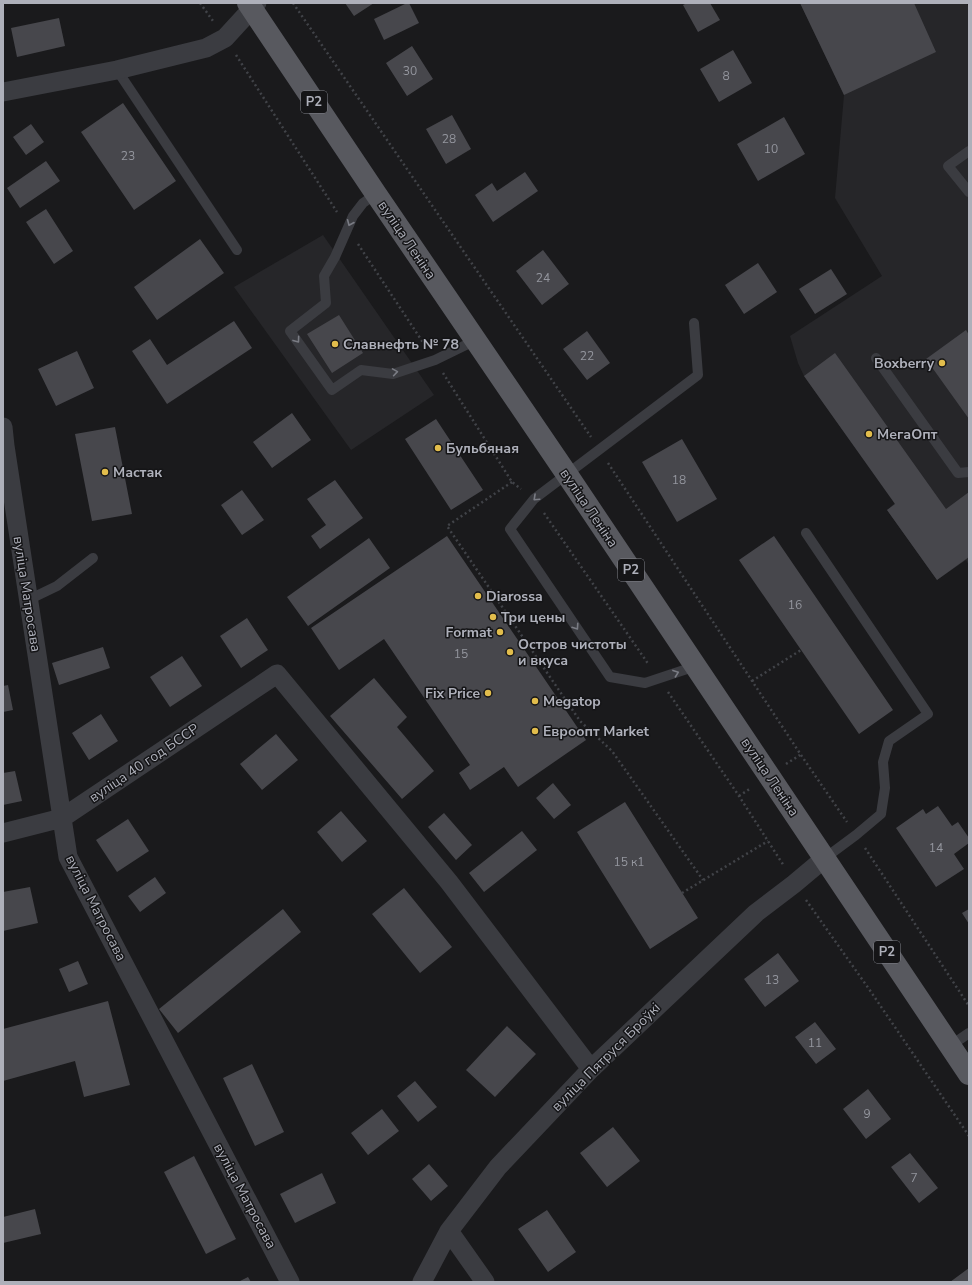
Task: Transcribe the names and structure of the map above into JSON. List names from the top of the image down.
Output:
{
  "streets": {
    "main road": ["Р2", "вуліца Леніна"],
    "street": ["вуліца Матросава", "вуліца 40 год БССР", "вуліца Пятруся Броўкі"]
  },
  "crossings": [
    ["вуліца Леніна", "вуліца Пятруся Броўкі"],
    ["вуліца Матросава", "вуліца 40 год БССР"],
    ["вуліца 40 год БССР", "вуліца Пятруся Броўкі"]
  ],
  "places": [
    "Славнефть № 78",
    "Boxberry",
    "МегаОпт",
    "Бульбяная",
    "Мастак",
    "Diarossa",
    "Три цены",
    "Format",
    "Остров чистоты и вкуса",
    "Fix Price",
    "Megatop",
    "Евроопт Market"
  ],
  "house_numbers": [
    "30",
    "8",
    "28",
    "10",
    "23",
    "24",
    "22",
    "18",
    "16",
    "15",
    "14",
    "15 к1",
    "13",
    "11",
    "9",
    "7"
  ]
}
